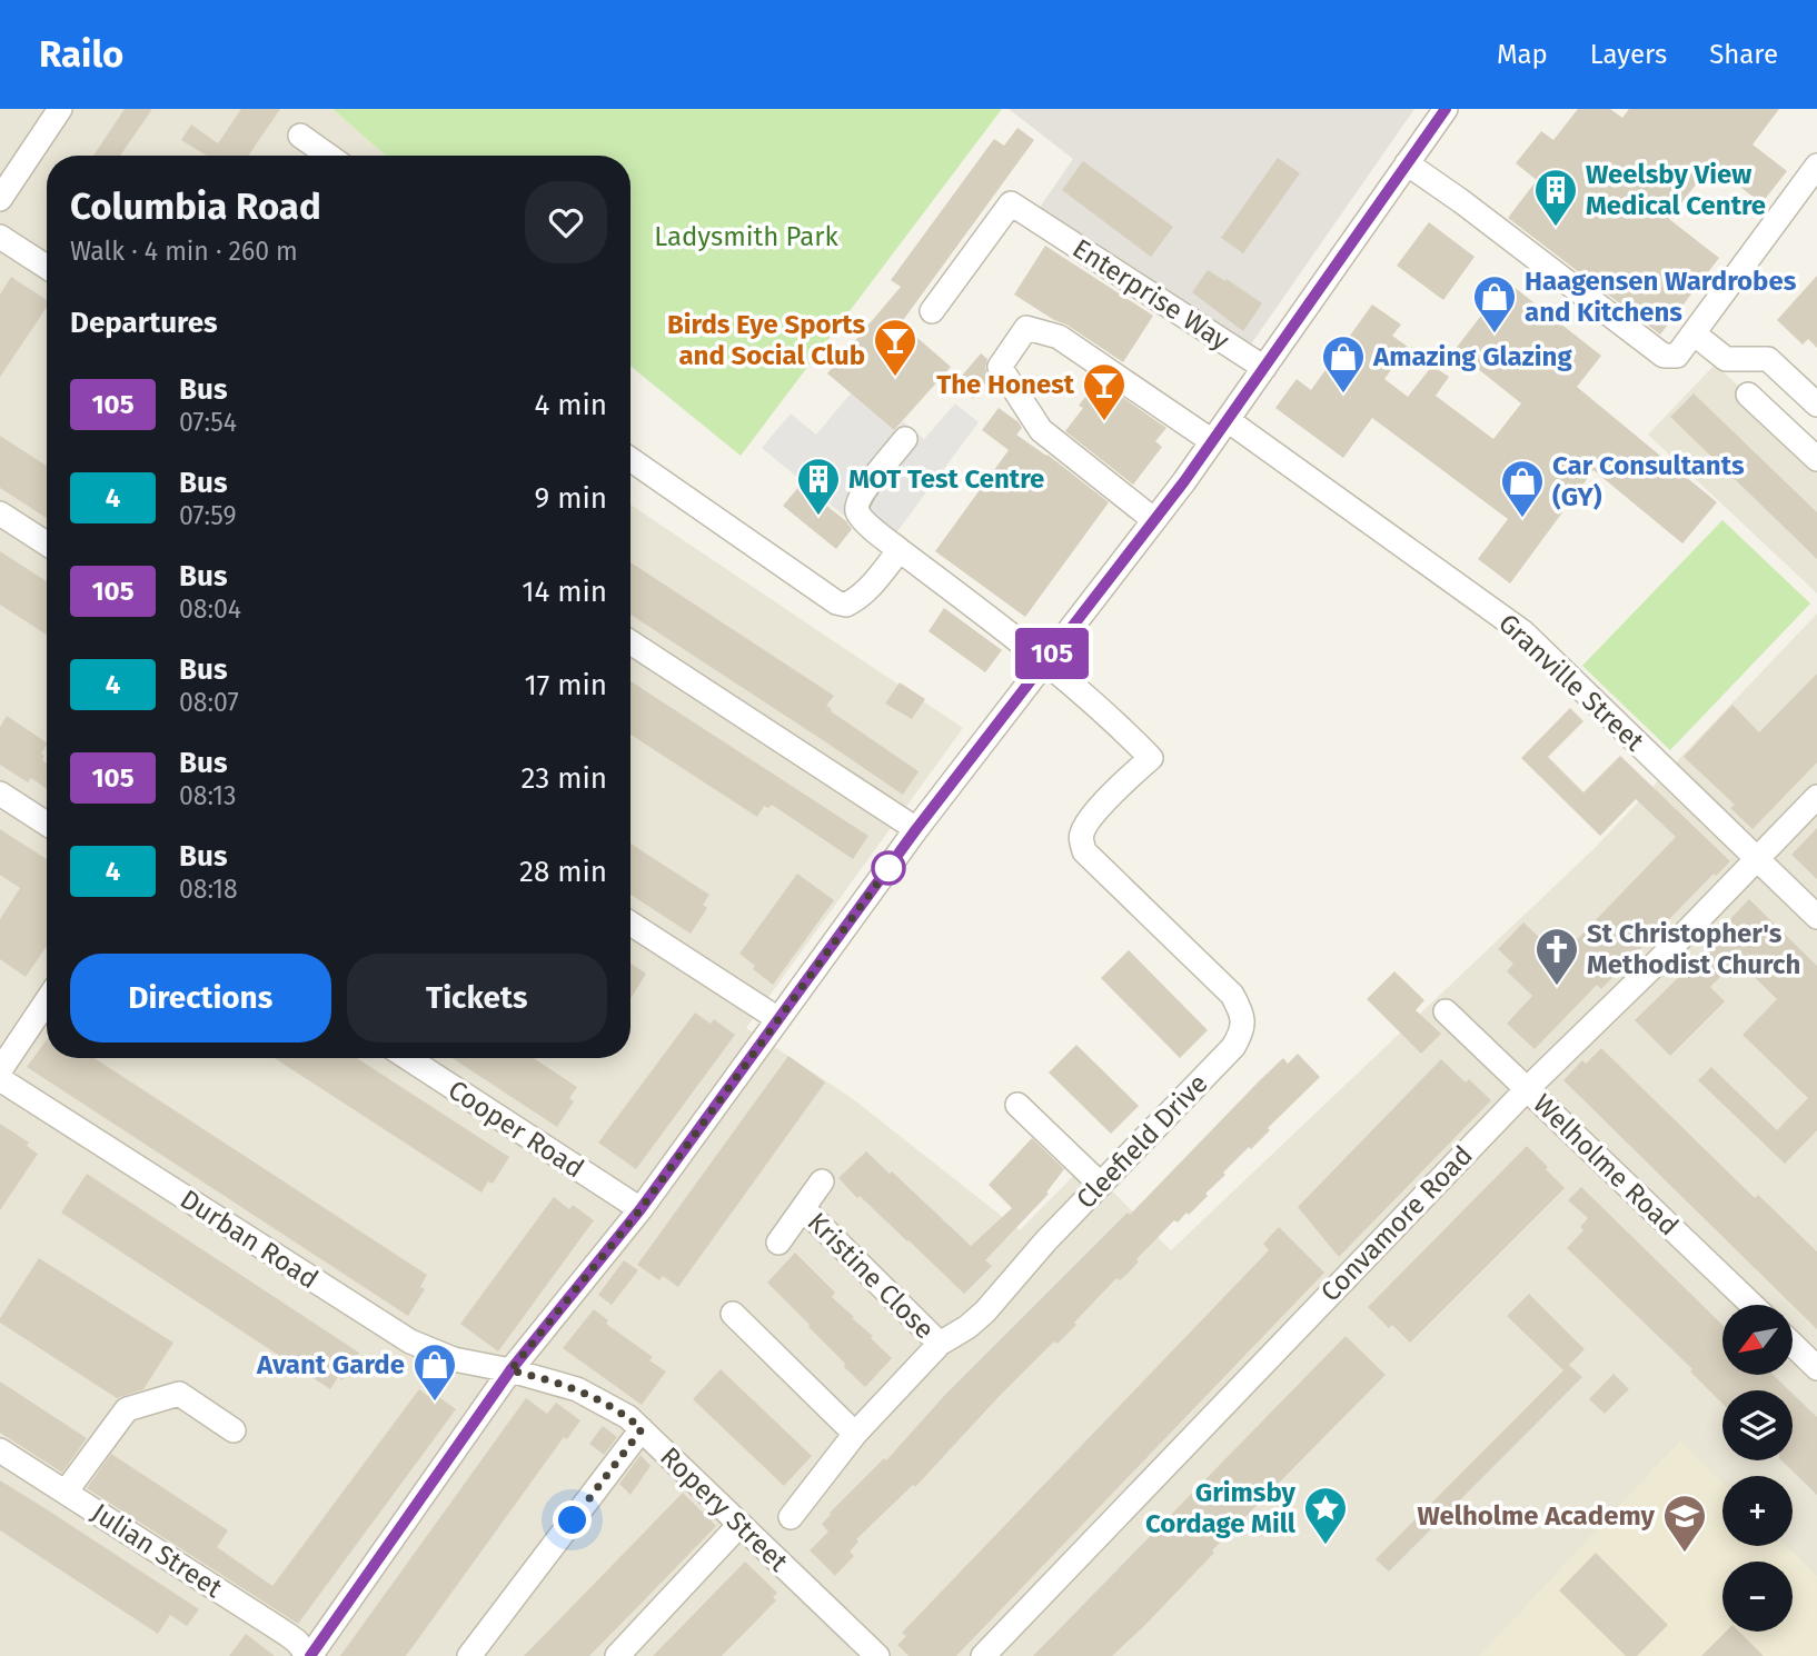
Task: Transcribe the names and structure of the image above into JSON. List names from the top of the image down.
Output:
{
  "streets": {
    "street": [
      "Enterprise Way",
      "Granville Street",
      "Cooper Road",
      "Cleefield Drive",
      "Welholme Road",
      "Convamore Road",
      "Durban Road",
      "Kristine Close",
      "Ropery Street",
      "Julian Street"
    ]
  },
  "crossings": [
    ["Granville Street", "Convamore Road"],
    ["Cleefield Drive", "Kristine Close"],
    ["Welholme Road", "Convamore Road"],
    ["Durban Road", "Ropery Street"]
  ],
  "parks": ["Ladysmith Park"],
  "places": {
    "building": ["Weelsby View Medical Centre", "MOT Test Centre"],
    "shop": [
      "Haagensen Wardrobes and Kitchens",
      "Amazing Glazing",
      "Car Consultants (GY)",
      "Avant Garde"
    ],
    "bar": ["Birds Eye Sports and Social Club", "The Honest"],
    "church": ["St Christopher's Methodist Church"],
    "place": ["Grimsby Cordage Mill"],
    "school or university": ["Welholme Academy"]
  },
  "lines": ["bus line 105"],
  "north": "bottom left",
  "page": {
    "header": "Railo",
    "nav": ["Map", "Layers", "Share"],
    "on_map": "105",
    "heading": [
      ["Columbia Road", "Walk · 4 min · 260 m"],
      "Departures"
    ],
    "list": [
      {
        "mark": "105",
        "name": "Bus",
        "note": "07:54",
        "value": "4 min"
      },
      {
        "mark": "4",
        "name": "Bus",
        "note": "07:59",
        "value": "9 min"
      },
      {
        "mark": "105",
        "name": "Bus",
        "note": "08:04",
        "value": "14 min"
      },
      {
        "mark": "4",
        "name": "Bus",
        "note": "08:07",
        "value": "17 min"
      },
      {
        "mark": "105",
        "name": "Bus",
        "note": "08:13",
        "value": "23 min"
      },
      {
        "mark": "4",
        "name": "Bus",
        "note": "08:18",
        "value": "28 min"
      }
    ],
    "buttons": ["Directions", "Tickets"],
    "map_buttons": ["+", "−"]
  }
}
